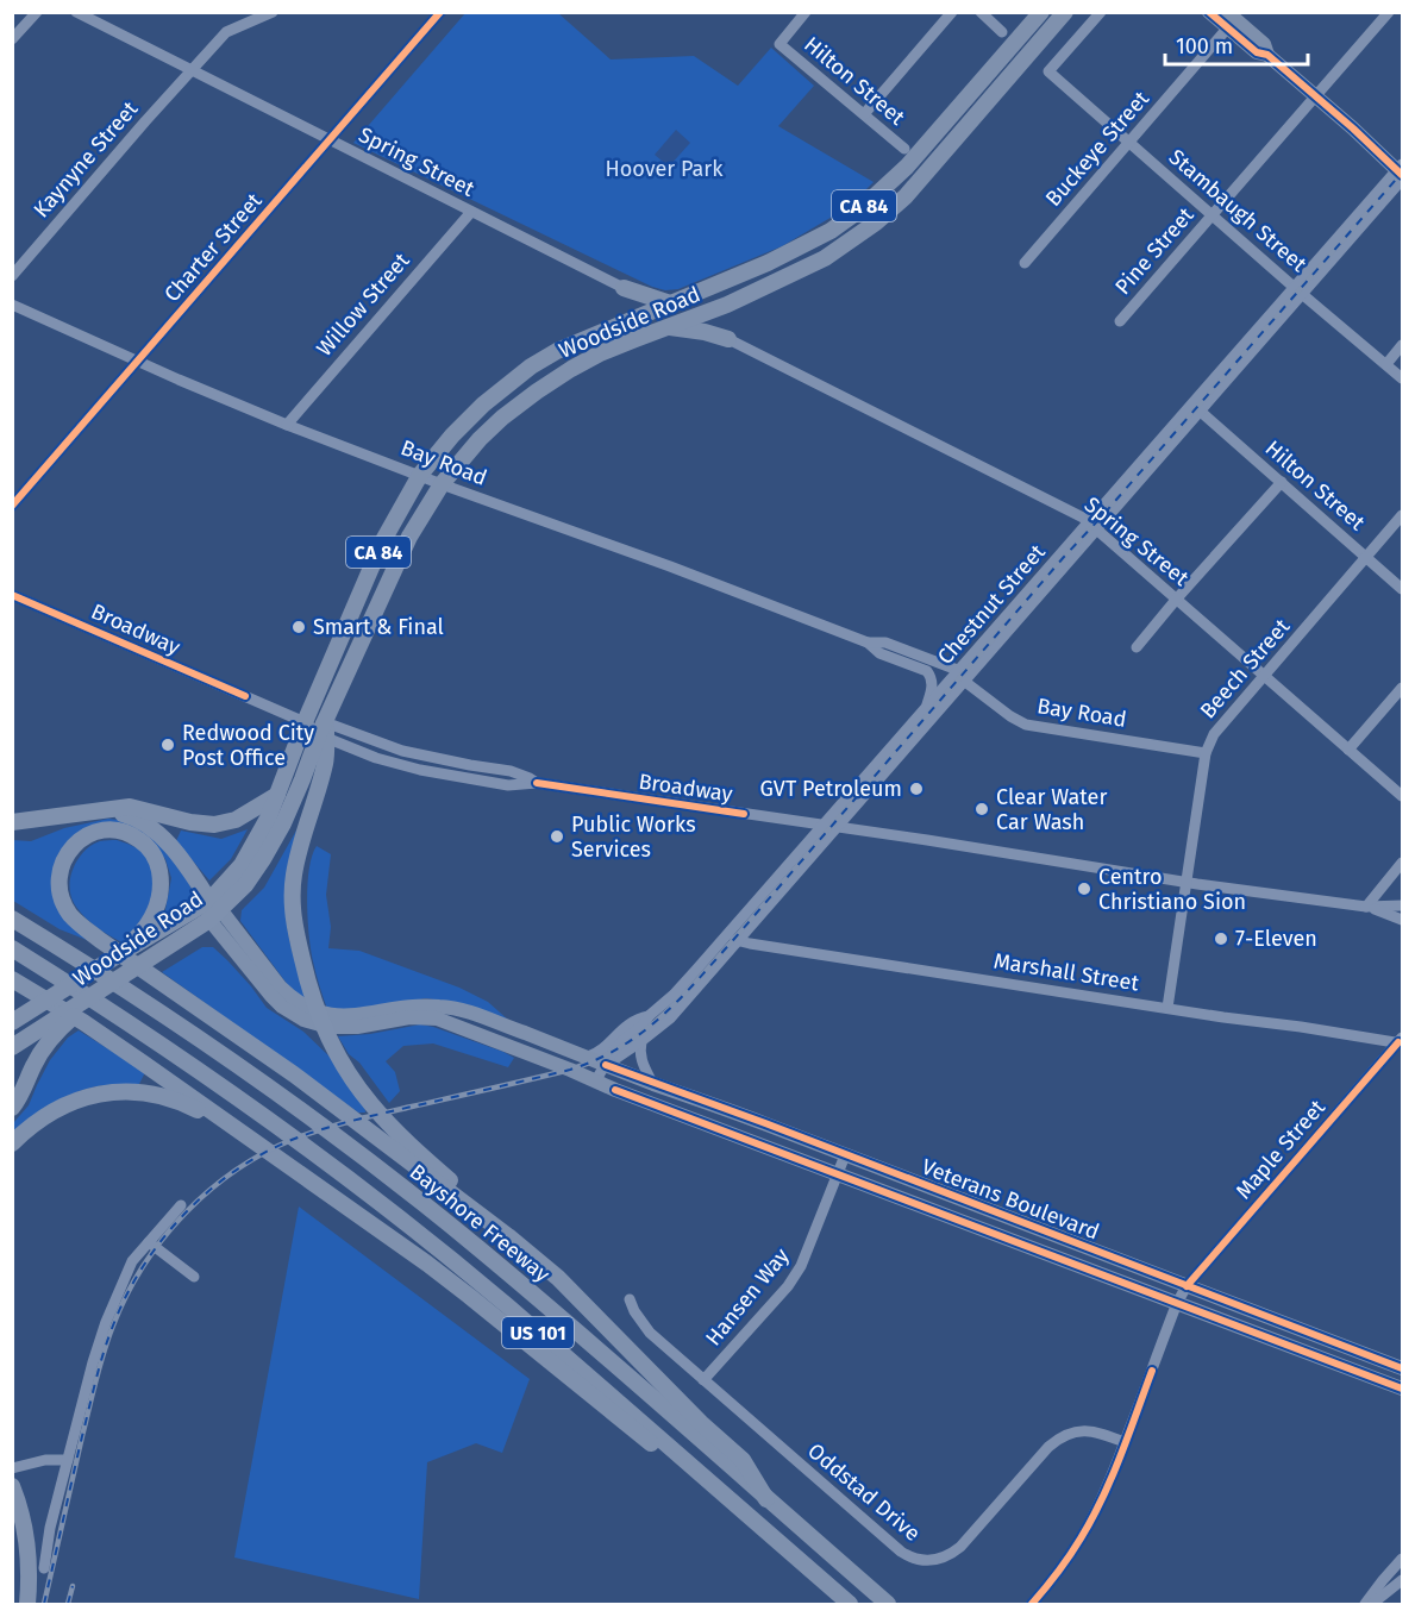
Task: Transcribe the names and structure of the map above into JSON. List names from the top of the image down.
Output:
{
  "streets": {
    "highway": [
      "CA 84",
      "Woodside Road",
      "Bayshore Freeway",
      "US 101"
    ],
    "main road": ["Veterans Boulevard"],
    "street": [
      "Hilton Street",
      "Buckeye Street",
      "Kaynyne Street",
      "Spring Street",
      "Stambaugh Street",
      "Charter Street",
      "Pine Street",
      "Willow Street",
      "Bay Road",
      "Chestnut Street",
      "Broadway",
      "Beech Street",
      "Marshall Street",
      "Maple Street",
      "Hansen Way",
      "Oddstad Drive"
    ]
  },
  "crossings": [
    ["Hilton Street", "Chestnut Street"],
    ["Hilton Street", "Beech Street"],
    ["Buckeye Street", "Stambaugh Street"],
    ["Kaynyne Street", "Spring Street"],
    ["Spring Street", "Charter Street"],
    ["Spring Street", "Willow Street"],
    ["Spring Street", "Chestnut Street"],
    ["Spring Street", "Beech Street"],
    ["Stambaugh Street", "Pine Street"],
    ["Stambaugh Street", "Chestnut Street"],
    ["Charter Street", "Bay Road"],
    ["Willow Street", "Bay Road"],
    ["Woodside Road", "Bay Road"],
    ["Woodside Road", "Broadway"],
    ["Woodside Road", "Veterans Boulevard"],
    ["Bay Road", "Chestnut Street"],
    ["Bay Road", "Beech Street"],
    ["Chestnut Street", "Broadway"],
    ["Chestnut Street", "Marshall Street"],
    ["Chestnut Street", "Veterans Boulevard"],
    ["Broadway", "Beech Street"],
    ["Beech Street", "Marshall Street"],
    ["Marshall Street", "Maple Street"],
    ["Maple Street", "Veterans Boulevard"],
    ["Maple Street", "Oddstad Drive"],
    ["Veterans Boulevard", "Hansen Way"],
    ["Hansen Way", "Oddstad Drive"]
  ],
  "parks": ["Hoover Park"],
  "places": [
    "Smart & Final",
    "Redwood City Post Office",
    "GVT Petroleum",
    "Clear Water Car Wash",
    "Public Works Services",
    "Centro Christiano Sion",
    "7-Eleven"
  ],
  "scale_bar": "100 m"
}
